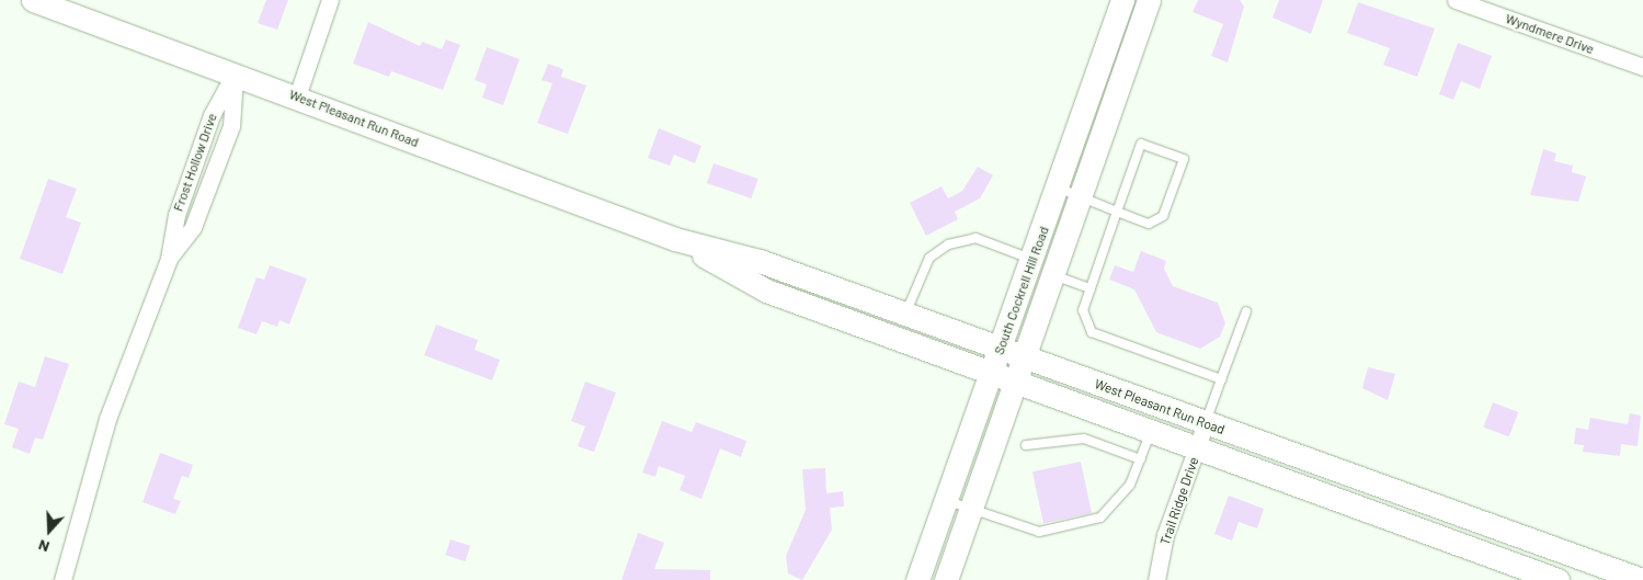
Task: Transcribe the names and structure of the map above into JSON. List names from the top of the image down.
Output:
{
  "streets": {
    "main road": ["West Pleasant Run Road", "South Cockrell Hill Road"],
    "street": ["Wyndmere Drive", "Frost Hollow Drive", "Trail Ridge Drive"]
  },
  "crossings": [
    ["West Pleasant Run Road", "Frost Hollow Drive"],
    ["West Pleasant Run Road", "South Cockrell Hill Road"],
    ["West Pleasant Run Road", "Trail Ridge Drive"]
  ],
  "north": "bottom"
}
